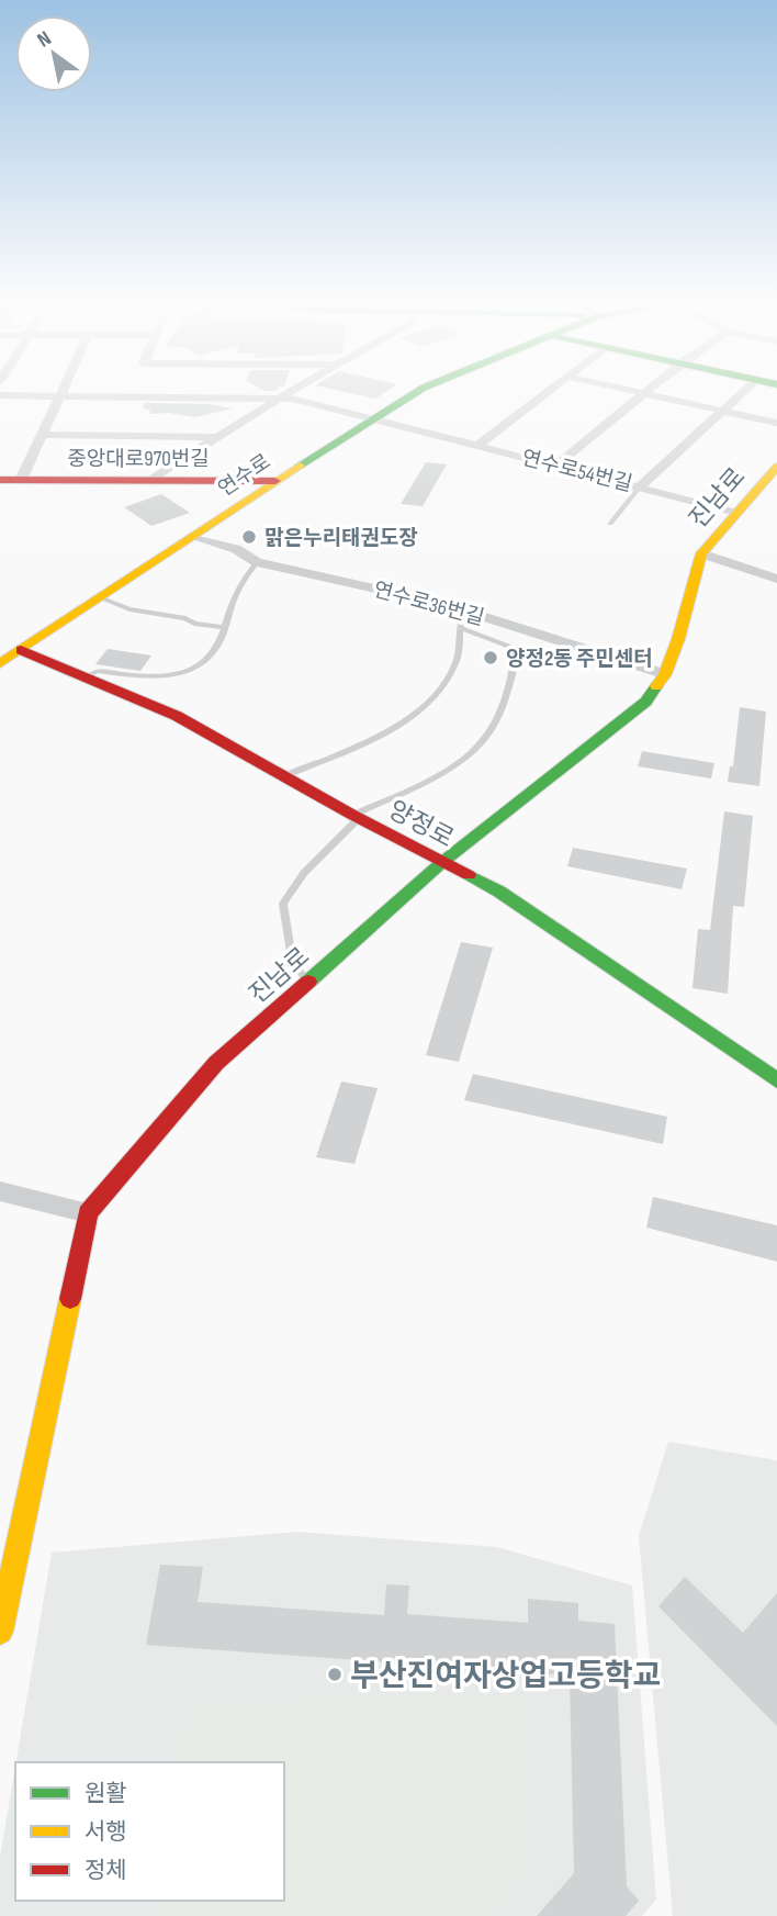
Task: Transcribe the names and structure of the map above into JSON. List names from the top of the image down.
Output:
{
  "streets": {
    "street": [
      "중앙대로970번길",
      "연수로54번길",
      "연수로",
      "진남로",
      "연수로36번길",
      "양정로"
    ]
  },
  "crossings": [
    ["중앙대로970번길", "연수로"],
    ["연수로54번길", "연수로"],
    ["연수로54번길", "진남로"],
    ["연수로", "연수로36번길"],
    ["연수로", "양정로"],
    ["진남로", "연수로36번길"],
    ["진남로", "양정로"]
  ],
  "places": ["맑은누리태권도장", "양정2동 주민센터", "부산진여자상업고등학교"],
  "legend": ["원활", "서행", "정체"],
  "north": "top left"
}
